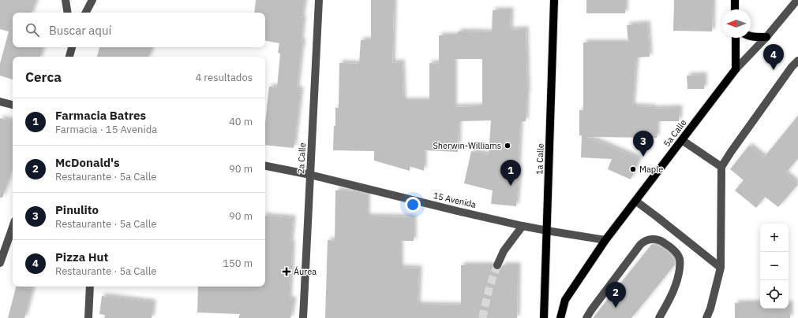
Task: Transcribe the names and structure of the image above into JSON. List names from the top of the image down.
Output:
{
  "streets": {
    "main road": ["5a Calle", "1a Calle"],
    "street": ["2a Calle", "15 Avenida"]
  },
  "crossings": [
    ["5a Calle", "15 Avenida"],
    ["2a Calle", "15 Avenida"],
    ["1a Calle", "15 Avenida"]
  ],
  "places": {
    "other": ["Sherwin-Williams", "Maple"],
    "health": ["Áurea"]
  },
  "north": "left",
  "page": {
    "search": "Buscar aquí",
    "pins": [
      "4",
      "3",
      "1",
      "2"
    ],
    "heading": ["Cerca", "4 resultados"],
    "list": [
      {
        "mark": "1",
        "name": "Farmacia Batres",
        "note": "Farmacia · 15 Avenida",
        "value": "40 m"
      },
      {
        "mark": "2",
        "name": "McDonald's",
        "note": "Restaurante · 5a Calle",
        "value": "90 m"
      },
      {
        "mark": "3",
        "name": "Pinulito",
        "note": "Restaurante · 5a Calle",
        "value": "90 m"
      },
      {
        "mark": "4",
        "name": "Pizza Hut",
        "note": "Restaurante · 5a Calle",
        "value": "150 m"
      }
    ],
    "map_buttons": ["+", "−"]
  }
}
